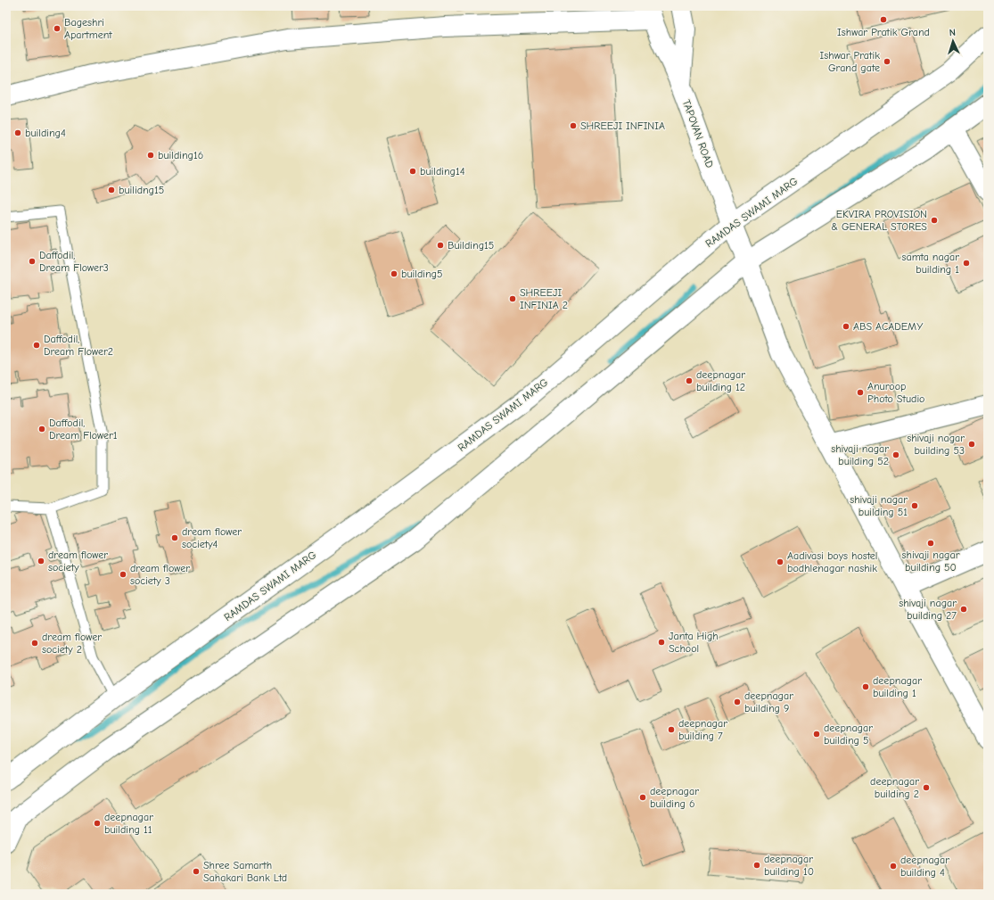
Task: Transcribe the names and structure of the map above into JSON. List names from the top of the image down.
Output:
{
  "streets": {
    "main road": ["TAPOVAN ROAD", "RAMDAS SWAMI MARG"]
  },
  "crossings": [
    ["TAPOVAN ROAD", "RAMDAS SWAMI MARG"]
  ],
  "places": [
    "Ishwar Pratik Grand",
    "Bageshri Apartment",
    "Ishwar Pratik Grand gate",
    "SHREEJI INFINIA",
    "building4",
    "building16",
    "building14",
    "builidng15",
    "EKVIRA PROVISION & GENERAL STORES",
    "Building15",
    "Daffodil, Dream Flower3",
    "samta nagar building 1",
    "building5",
    "SHREEJI INFINIA 2",
    "ABS ACADEMY",
    "Daffodil, Dream Flower2",
    "deepnagar building 12",
    "Anuroop Photo Studio",
    "Daffodil, Dream Flower1",
    "shivaji nagar building 53",
    "shivaji nagar building 52",
    "shivaji nagar building 51",
    "dream flower society4",
    "shivaji nagar building 50",
    "dream flower society",
    "Aadivasi boys hostel bodhlenagar nashik",
    "dream flower society 3",
    "shivaji nagar building 27",
    "Janta High School",
    "dream flower society 2",
    "deepnagar building 1",
    "deepnagar building 9",
    "deepnagar building 7",
    "deepnagar building 5",
    "deepnagar building 2",
    "deepnagar building 6",
    "deepnagar building 11",
    "deepnagar building 10",
    "deepnagar building 4",
    "Shree Samarth Sahakari Bank Ltd"
  ],
  "north": "top"
}
